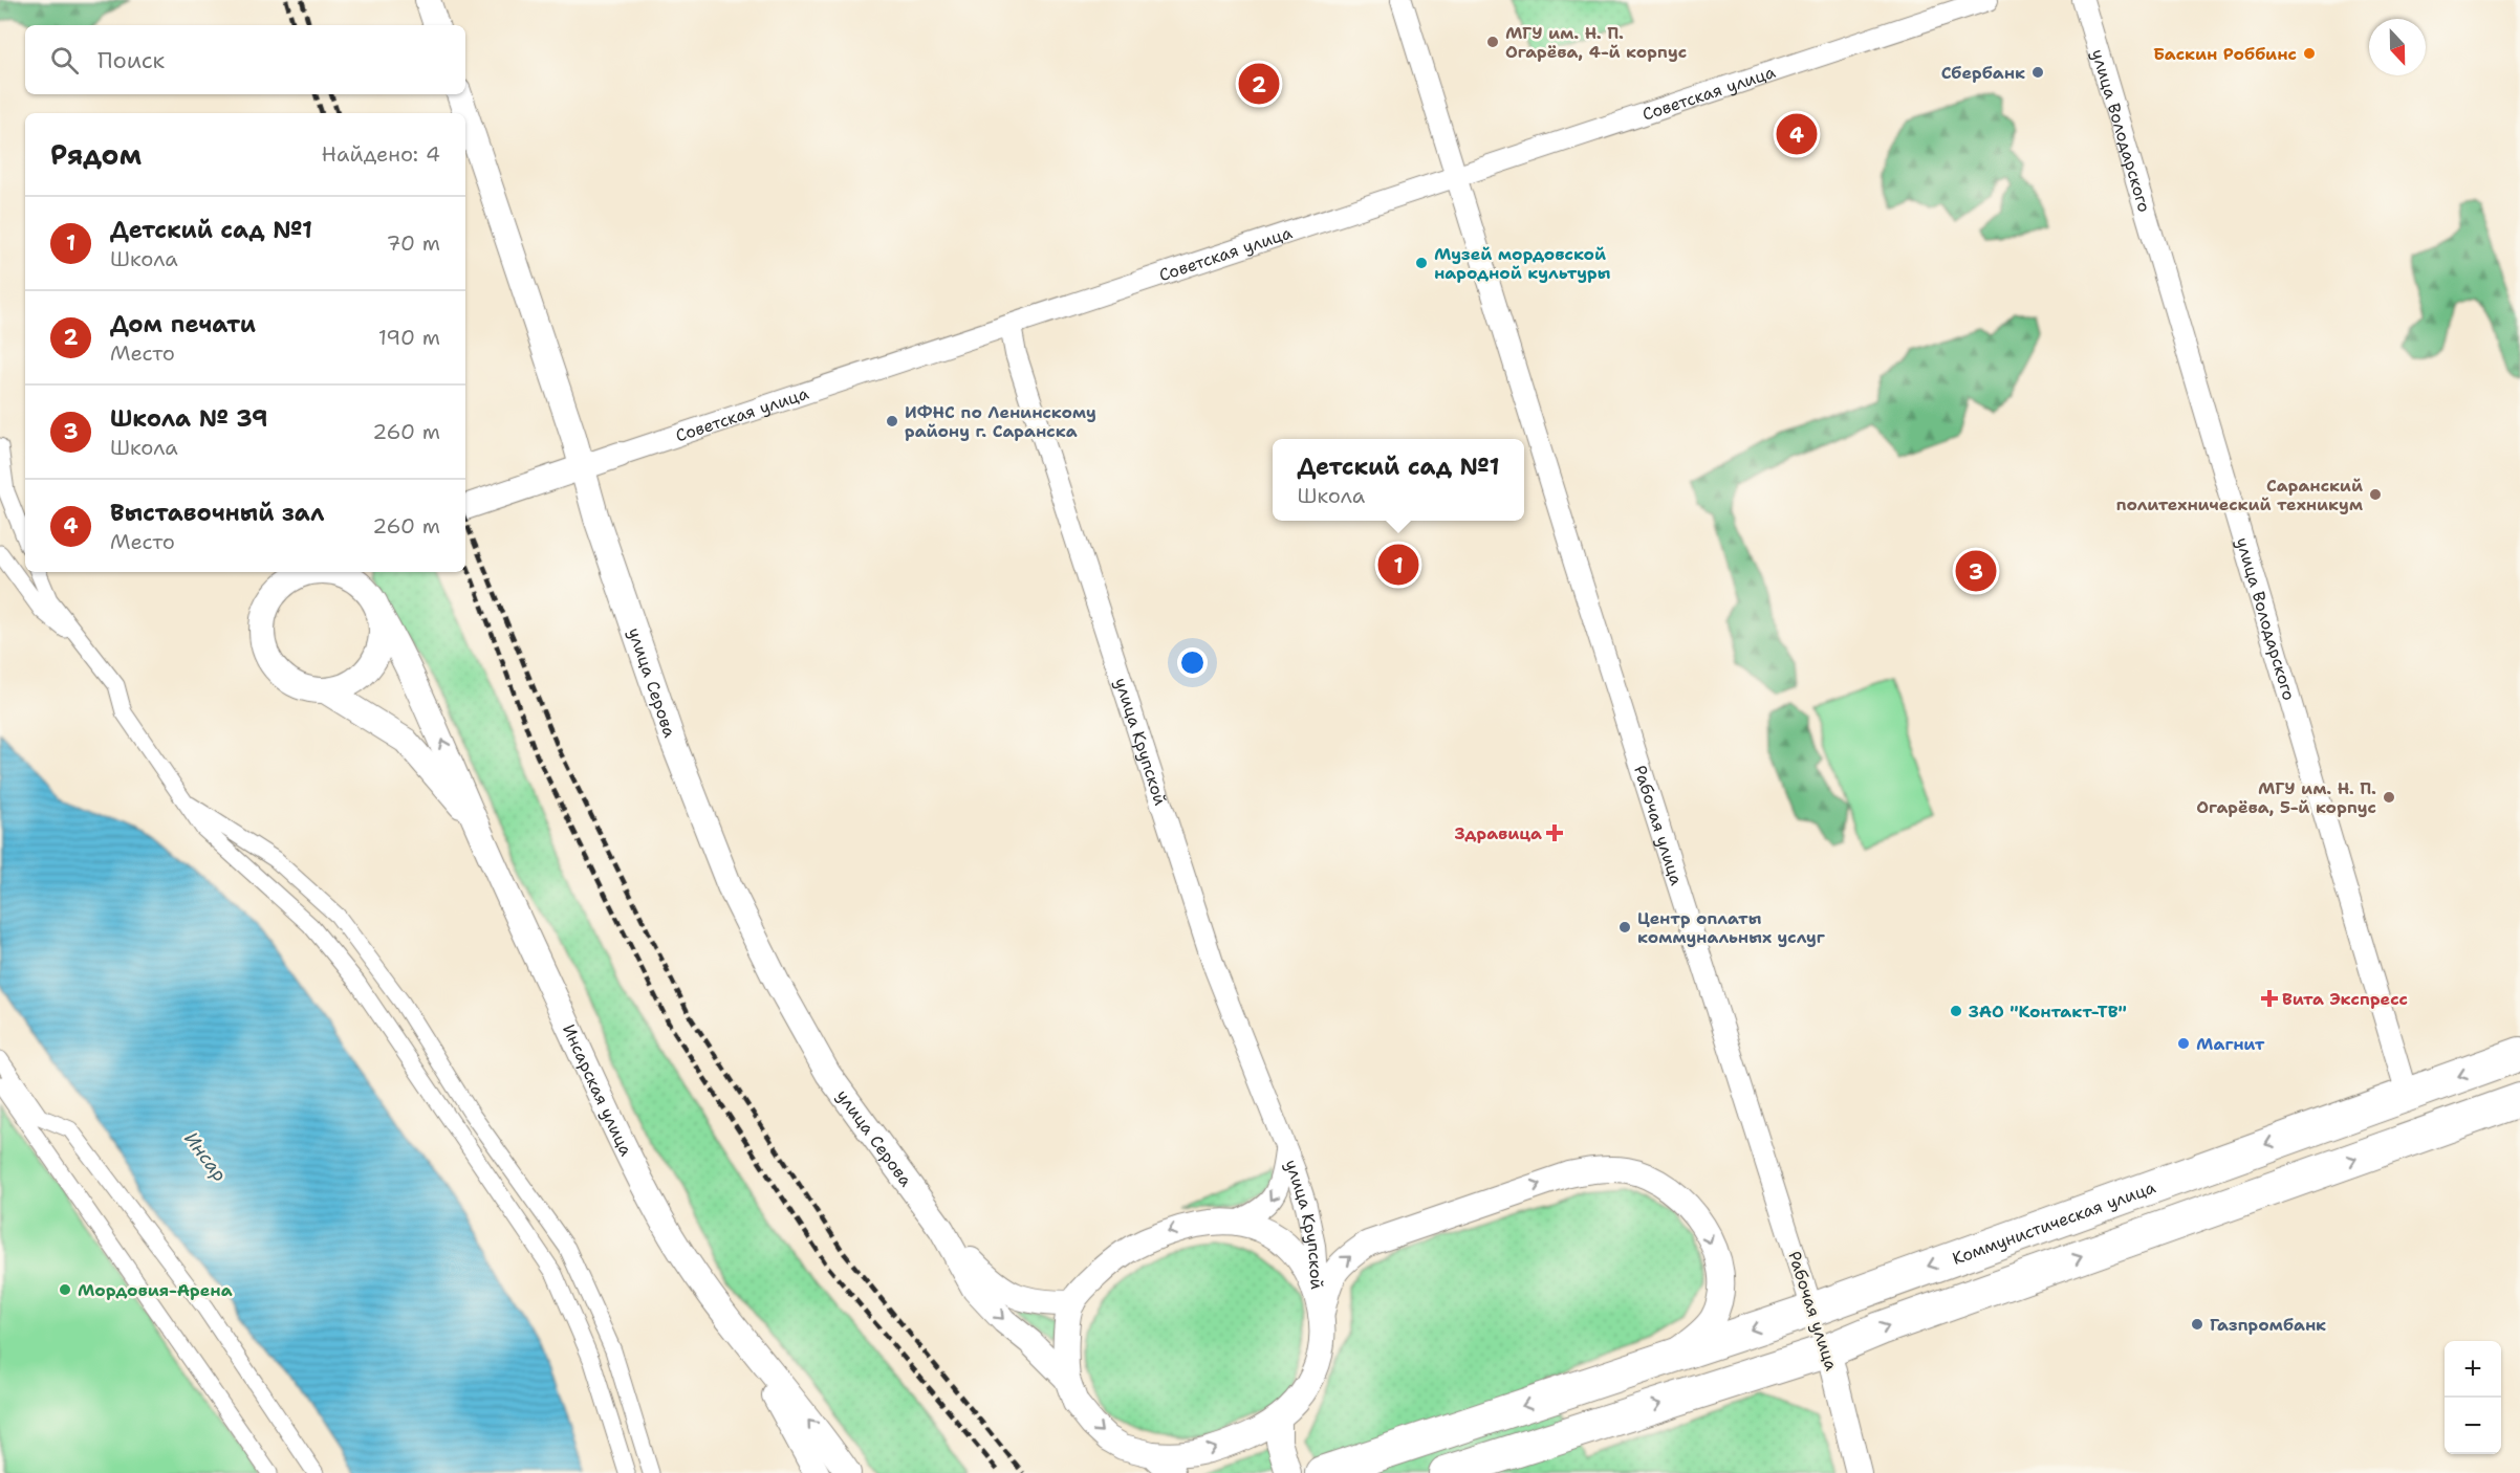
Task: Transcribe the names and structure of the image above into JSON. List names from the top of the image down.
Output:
{
  "streets": {
    "main road": ["Рабочая улица", "Коммунистическая улица"],
    "street": [
      "Советская улица",
      "улица Володарского",
      "улица Серова",
      "улица Крупской",
      "Инсарская улица"
    ]
  },
  "crossings": [
    ["Советская улица", "улица Серова"],
    ["Советская улица", "улица Крупской"],
    ["Советская улица", "Рабочая улица"],
    ["улица Володарского", "Коммунистическая улица"],
    ["Рабочая улица", "Коммунистическая улица"]
  ],
  "water": ["Инсар"],
  "places": {
    "other": [
      "МГУ им. Н. П. Огарёва, 4-й корпус",
      "Баскин Роббинс",
      "Сбербанк",
      "Музей мордовской народной культуры",
      "ИФНС по Ленинскому району г. Саранска",
      "Саранский политехнический техникум",
      "МГУ им. Н. П. Огарёва, 5-й корпус",
      "Центр оплаты коммунальных услуг",
      "ЗАО \"Контакт-ТВ\"",
      "Магнит",
      "Мордовия-Арена",
      "Газпромбанк"
    ],
    "health": ["Здравица", "Вита Экспресс"]
  },
  "north": "bottom",
  "page": {
    "search": "Поиск",
    "pins": [
      "2",
      "4",
      "1",
      "3"
    ],
    "heading": ["Рядом", "Найдено: 4"],
    "list": [
      {
        "mark": "1",
        "name": "Детский сад №1",
        "note": "Школа",
        "value": "70 m"
      },
      {
        "mark": "2",
        "name": "Дом печати",
        "note": "Место",
        "value": "190 m"
      },
      {
        "mark": "3",
        "name": "Школа № 39",
        "note": "Школа",
        "value": "260 m"
      },
      {
        "mark": "4",
        "name": "Выставочный зал",
        "note": "Место",
        "value": "260 m"
      }
    ],
    "popup": ["Детский сад №1", "Школа"],
    "map_buttons": ["+", "−"]
  }
}
